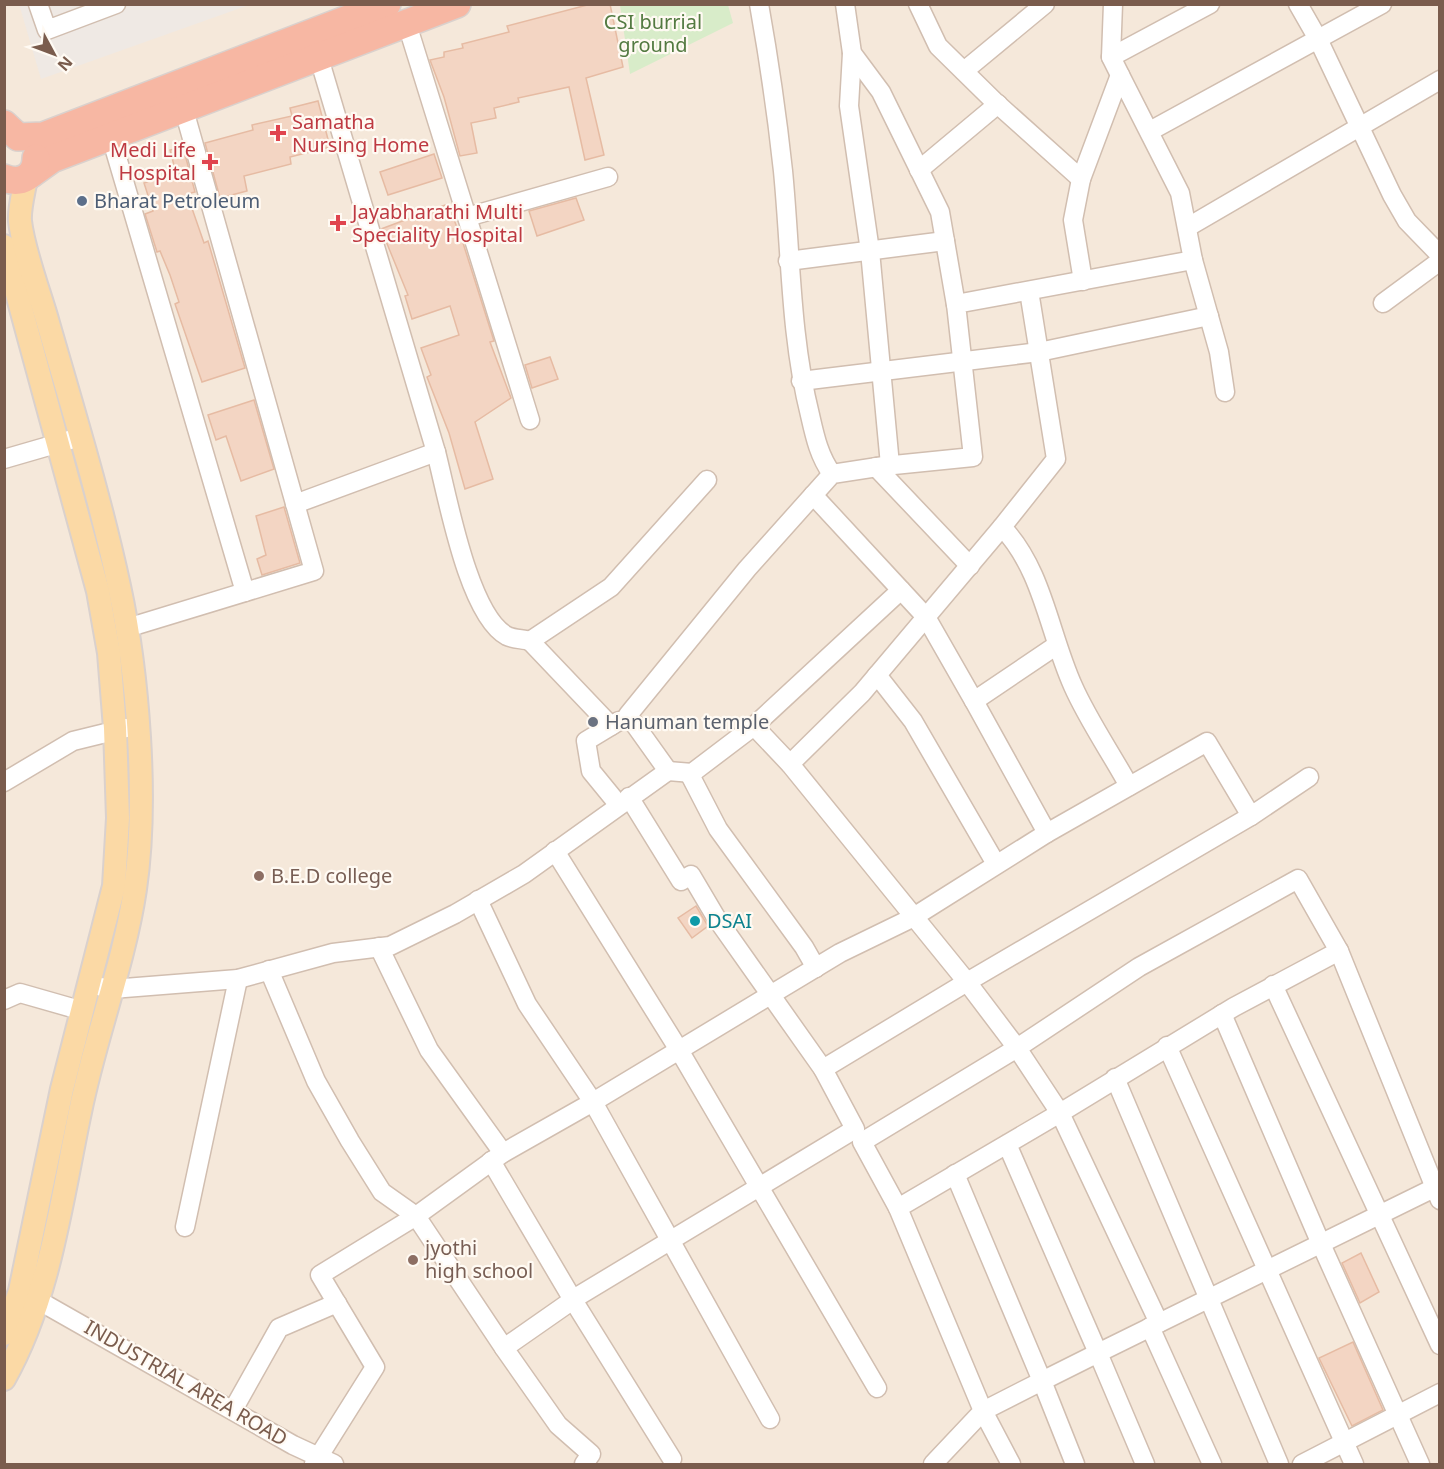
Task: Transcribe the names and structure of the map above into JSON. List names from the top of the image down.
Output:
{
  "streets": {
    "street": ["INDUSTRIAL AREA ROAD"]
  },
  "parks": ["CSI burrial ground"],
  "places": {
    "health": ["Samatha Nursing Home", "Medi Life Hospital", "Jayabharathi Multi Speciality Hospital"],
    "other": [
      "Bharat Petroleum",
      "Hanuman temple",
      "B.E.D college",
      "DSAI",
      "jyothi high school"
    ]
  },
  "north": "bottom right"
}
